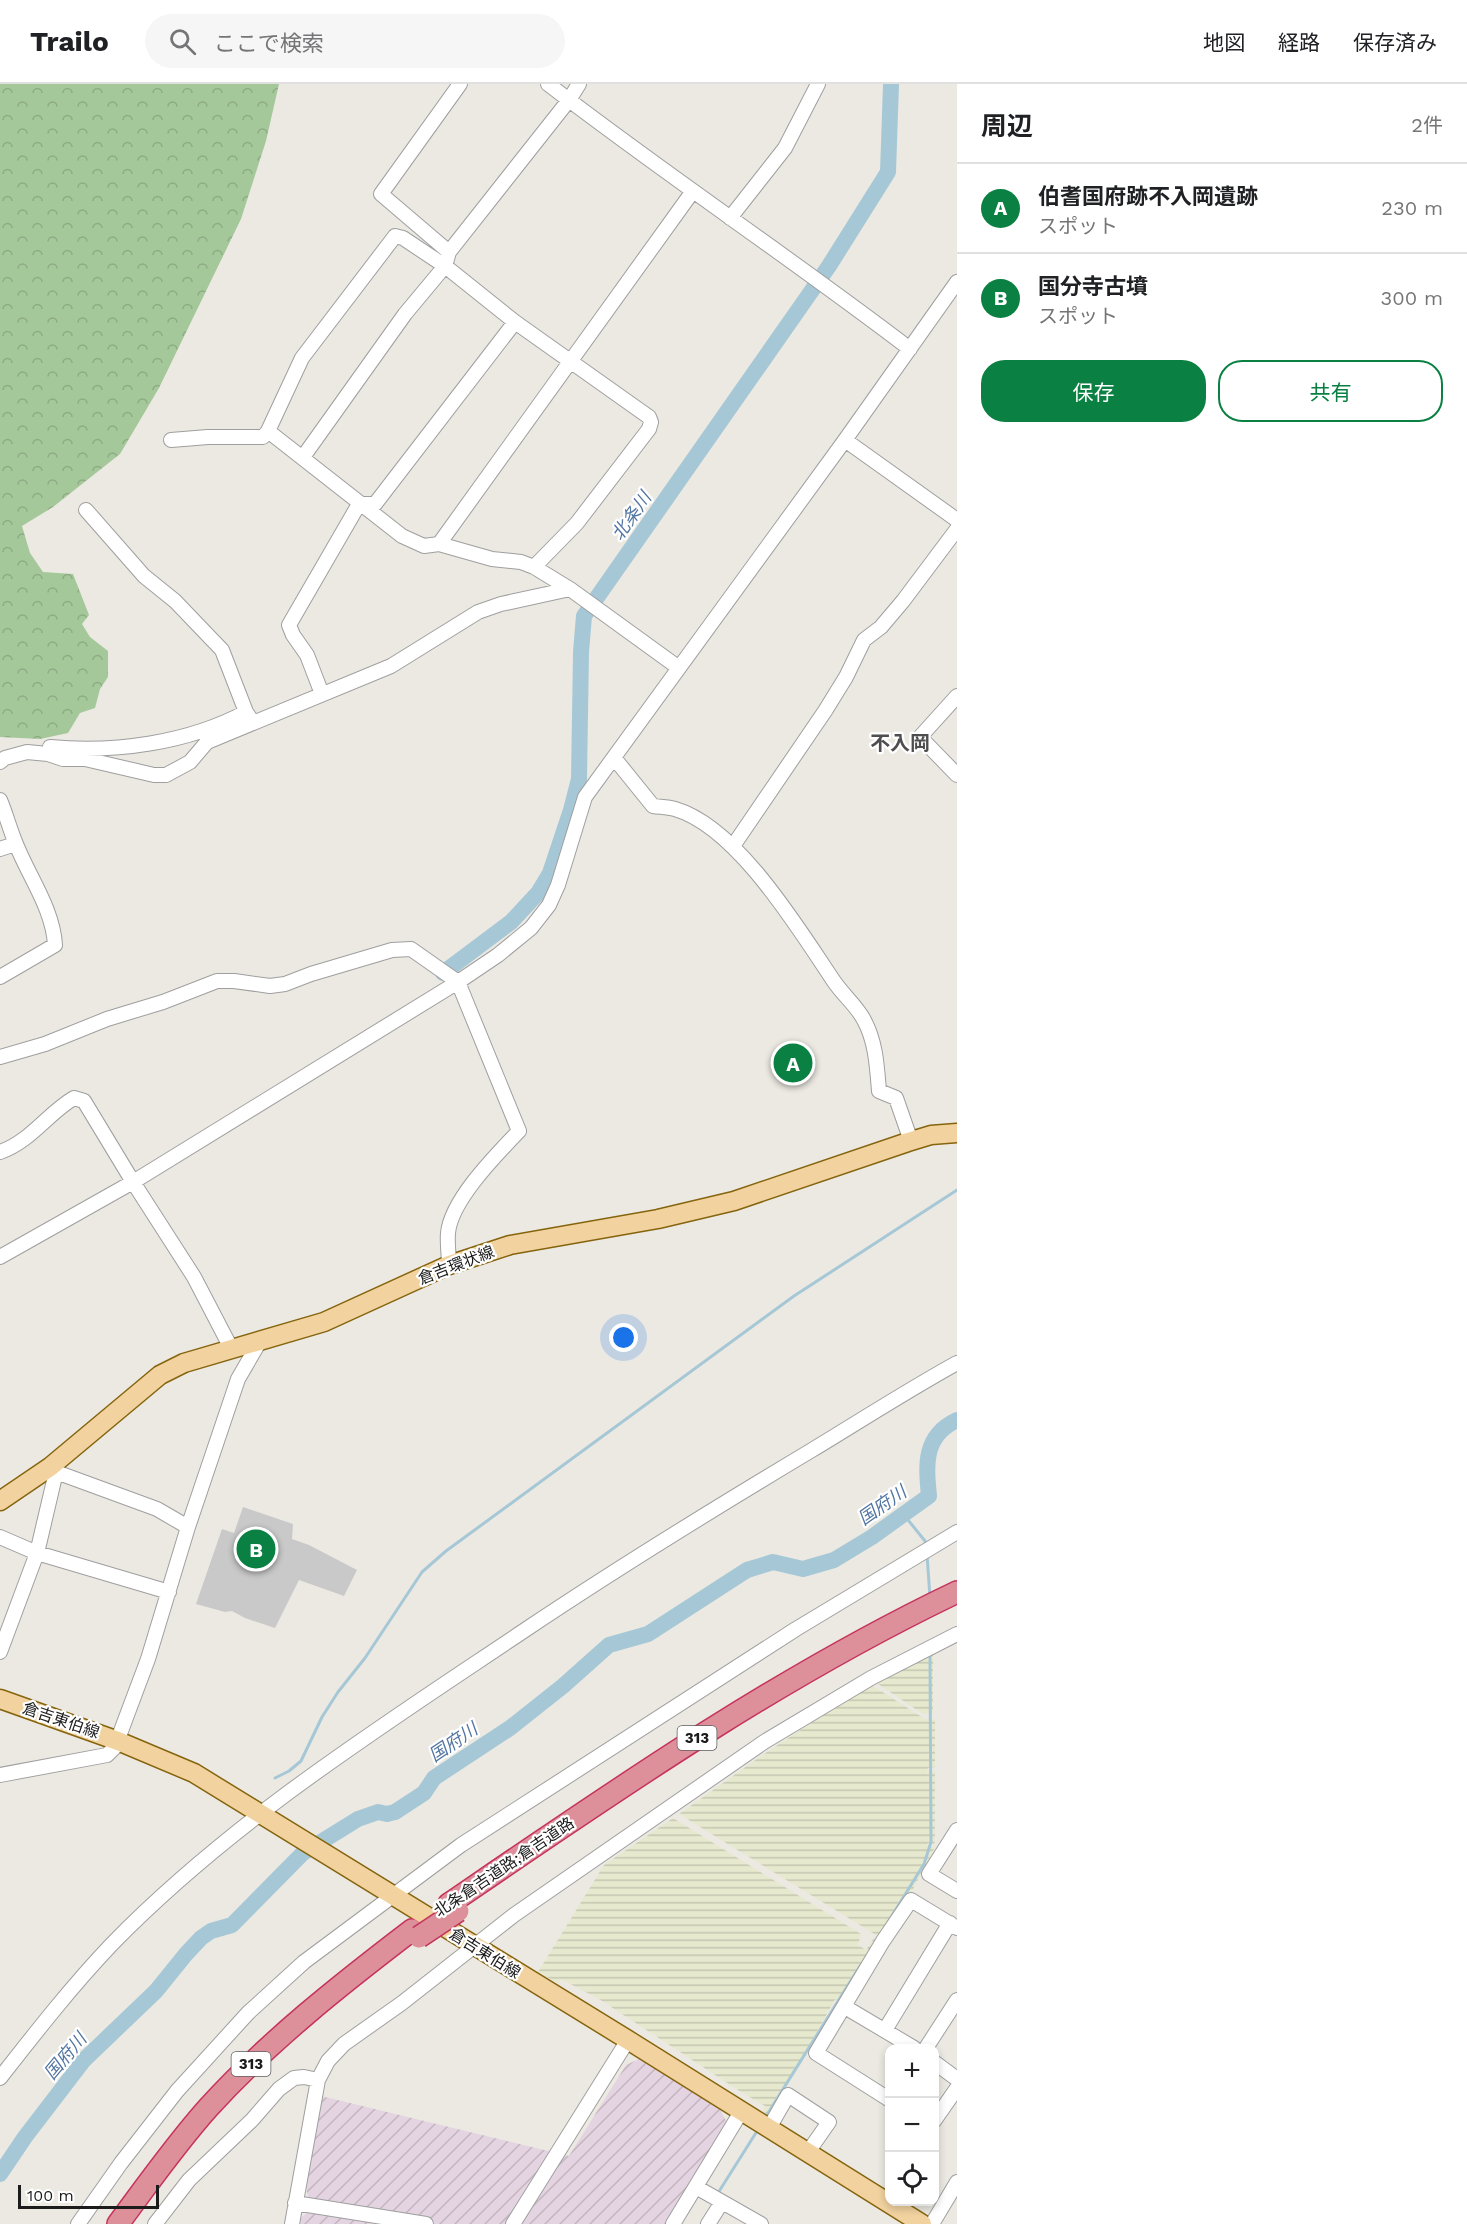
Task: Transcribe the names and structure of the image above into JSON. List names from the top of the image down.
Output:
{
  "streets": {
    "highway": ["313", "北条倉吉道路;倉吉道路"],
    "main road": ["倉吉環状線", "倉吉東伯線"]
  },
  "districts": ["不入岡"],
  "water": ["北条川", "国府川"],
  "scale_bar": "100 m",
  "page": {
    "header": "Trailo",
    "search": "ここで検索",
    "nav": ["地図", "経路", "保存済み"],
    "heading": ["周辺", "2件"],
    "list": [
      {
        "mark": "A",
        "name": "伯耆国府跡不入岡遺跡",
        "note": "スポット",
        "value": "230 m"
      },
      {
        "mark": "B",
        "name": "国分寺古墳",
        "note": "スポット",
        "value": "300 m"
      }
    ],
    "buttons": ["保存", "共有"],
    "pins": ["A", "B"],
    "map_buttons": ["+", "−"],
    "scale": "100 m"
  }
}
